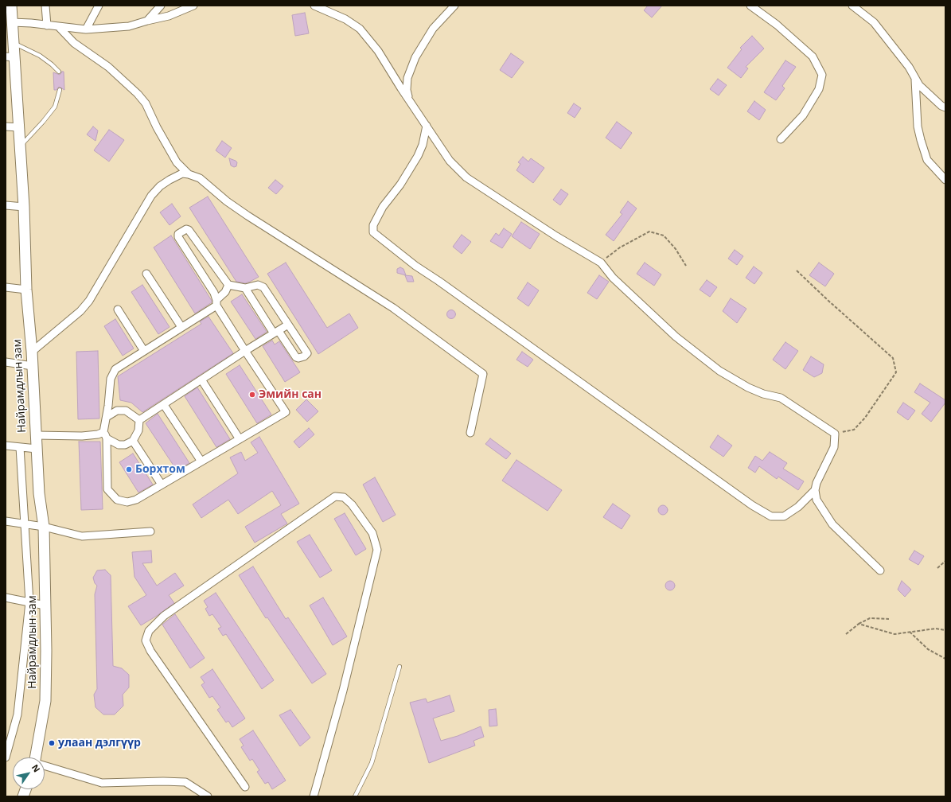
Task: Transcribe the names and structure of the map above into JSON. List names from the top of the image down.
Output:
{
  "streets": {
    "main road": ["Найрамдлын зам"]
  },
  "places": ["Эмийн сан", "Борхтом", "улаан дэлгүүр"],
  "north": "top right"
}
